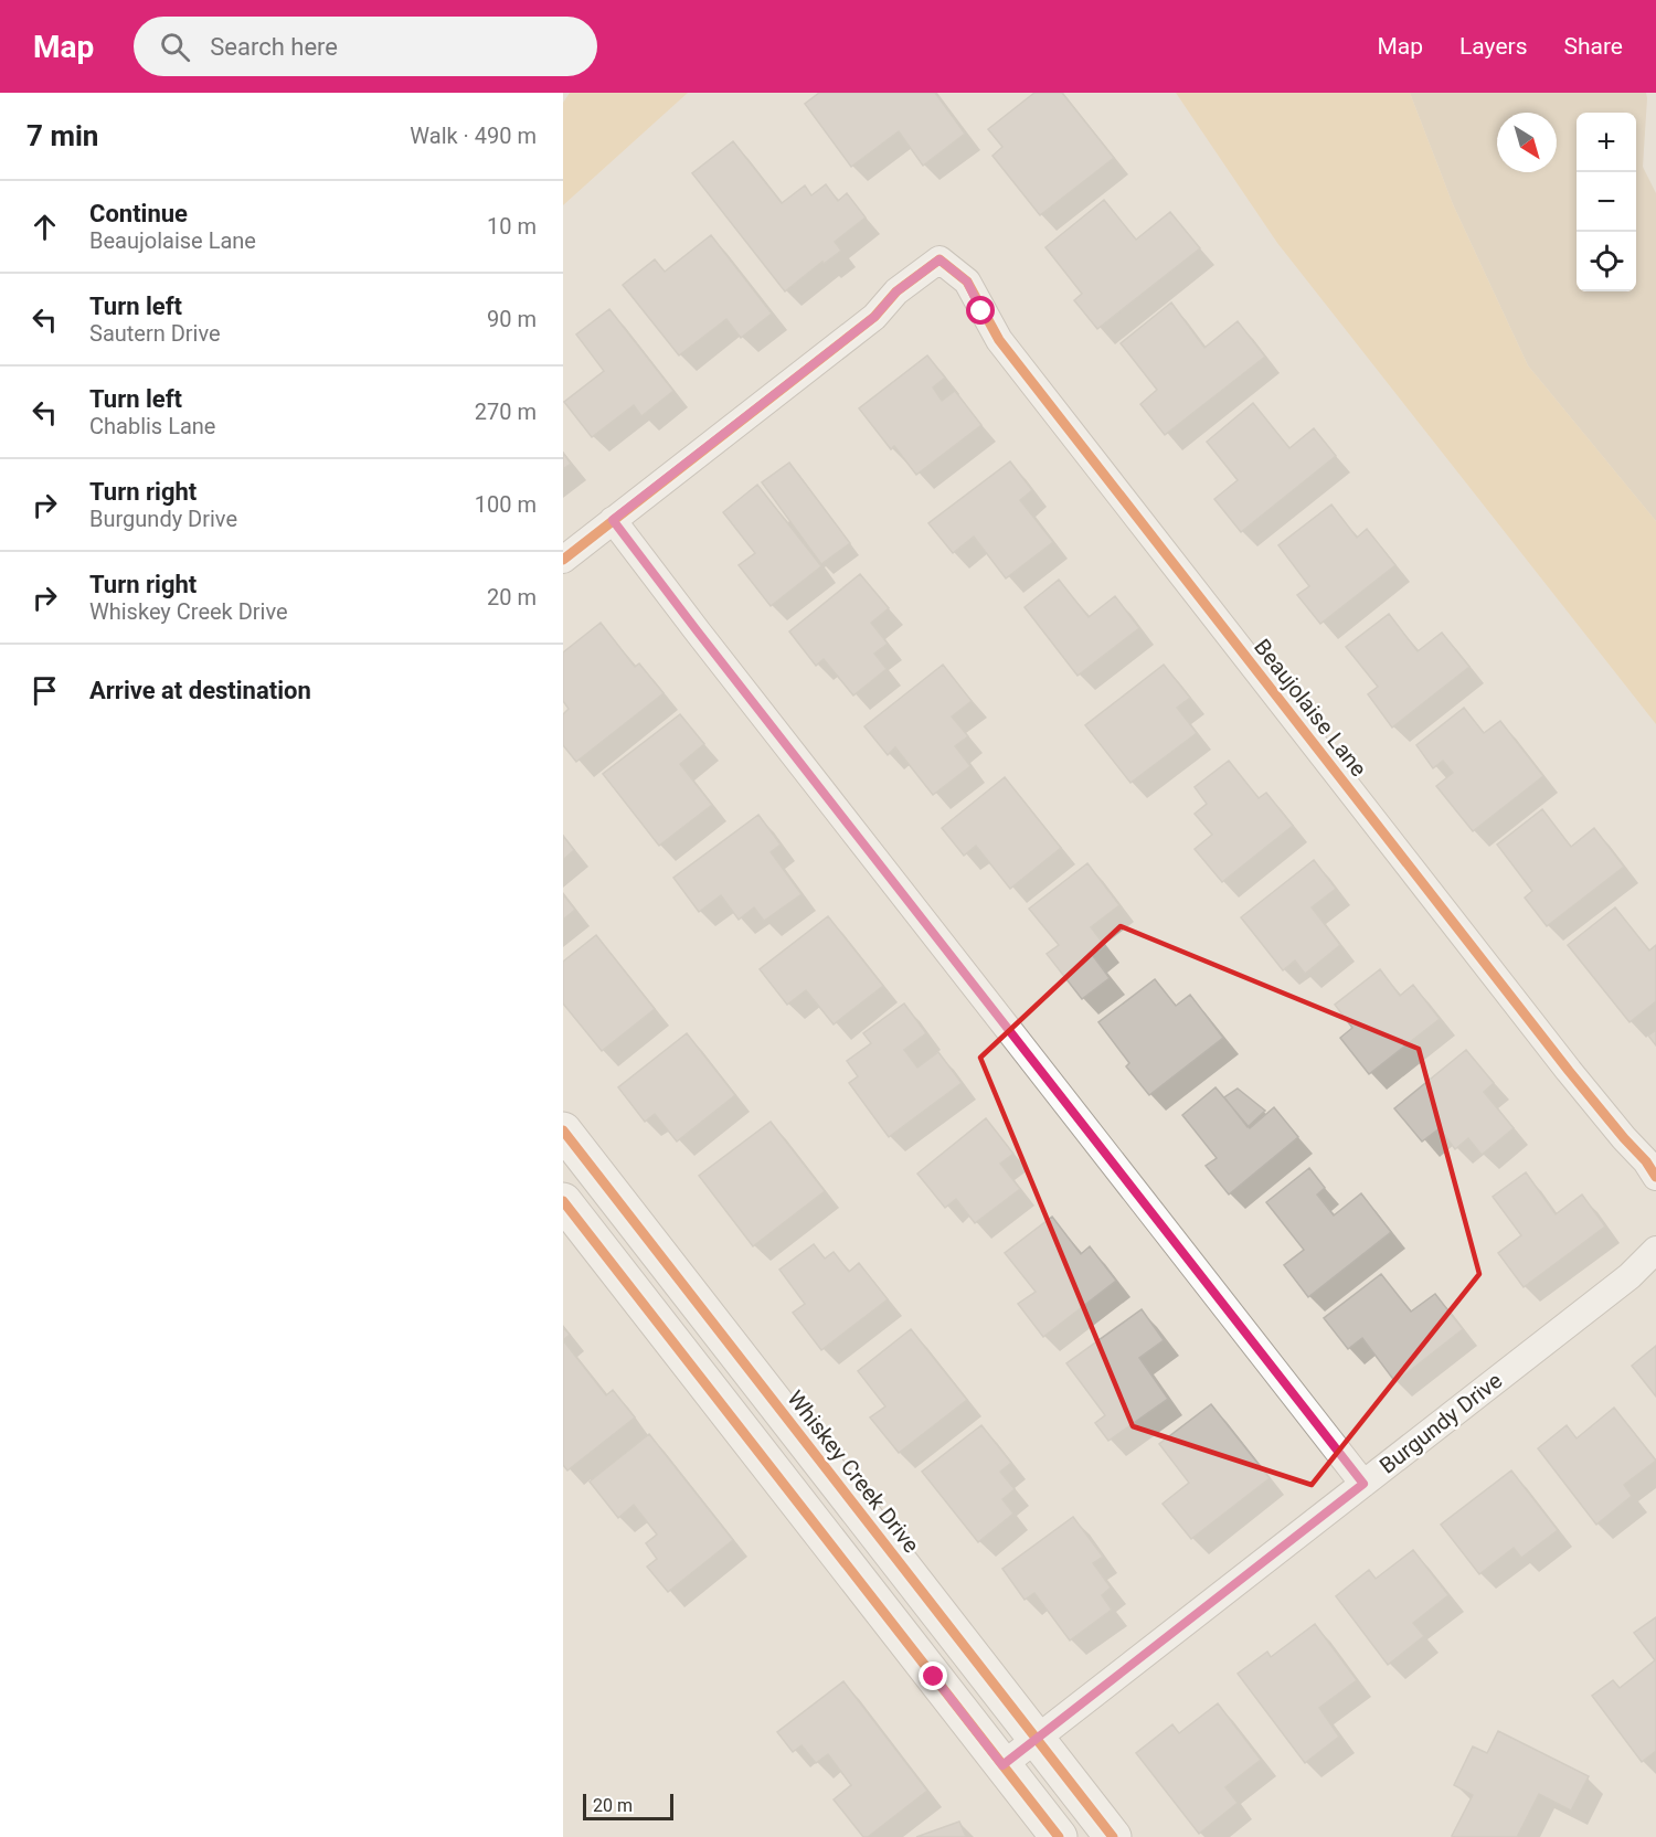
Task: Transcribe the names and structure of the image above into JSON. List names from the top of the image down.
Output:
{
  "streets": {
    "street": ["Beaujolaise Lane", "Burgundy Drive", "Whiskey Creek Drive"]
  },
  "crossings": [
    ["Burgundy Drive", "Whiskey Creek Drive"]
  ],
  "scale_bar": "20 m",
  "north": "bottom right",
  "page": {
    "header": "Map",
    "search": "Search here",
    "nav": ["Map", "Layers", "Share"],
    "heading": ["7 min", "Walk · 490 m"],
    "map_buttons": ["+", "−"],
    "list": [
      ["Continue", "Beaujolaise Lane", "10 m"],
      ["Turn left", "Sautern Drive", "90 m"],
      ["Turn left", "Chablis Lane", "270 m"],
      ["Turn right", "Burgundy Drive", "100 m"],
      ["Turn right", "Whiskey Creek Drive", "20 m"],
      "Arrive at destination"
    ],
    "scale": "20 m"
  }
}
